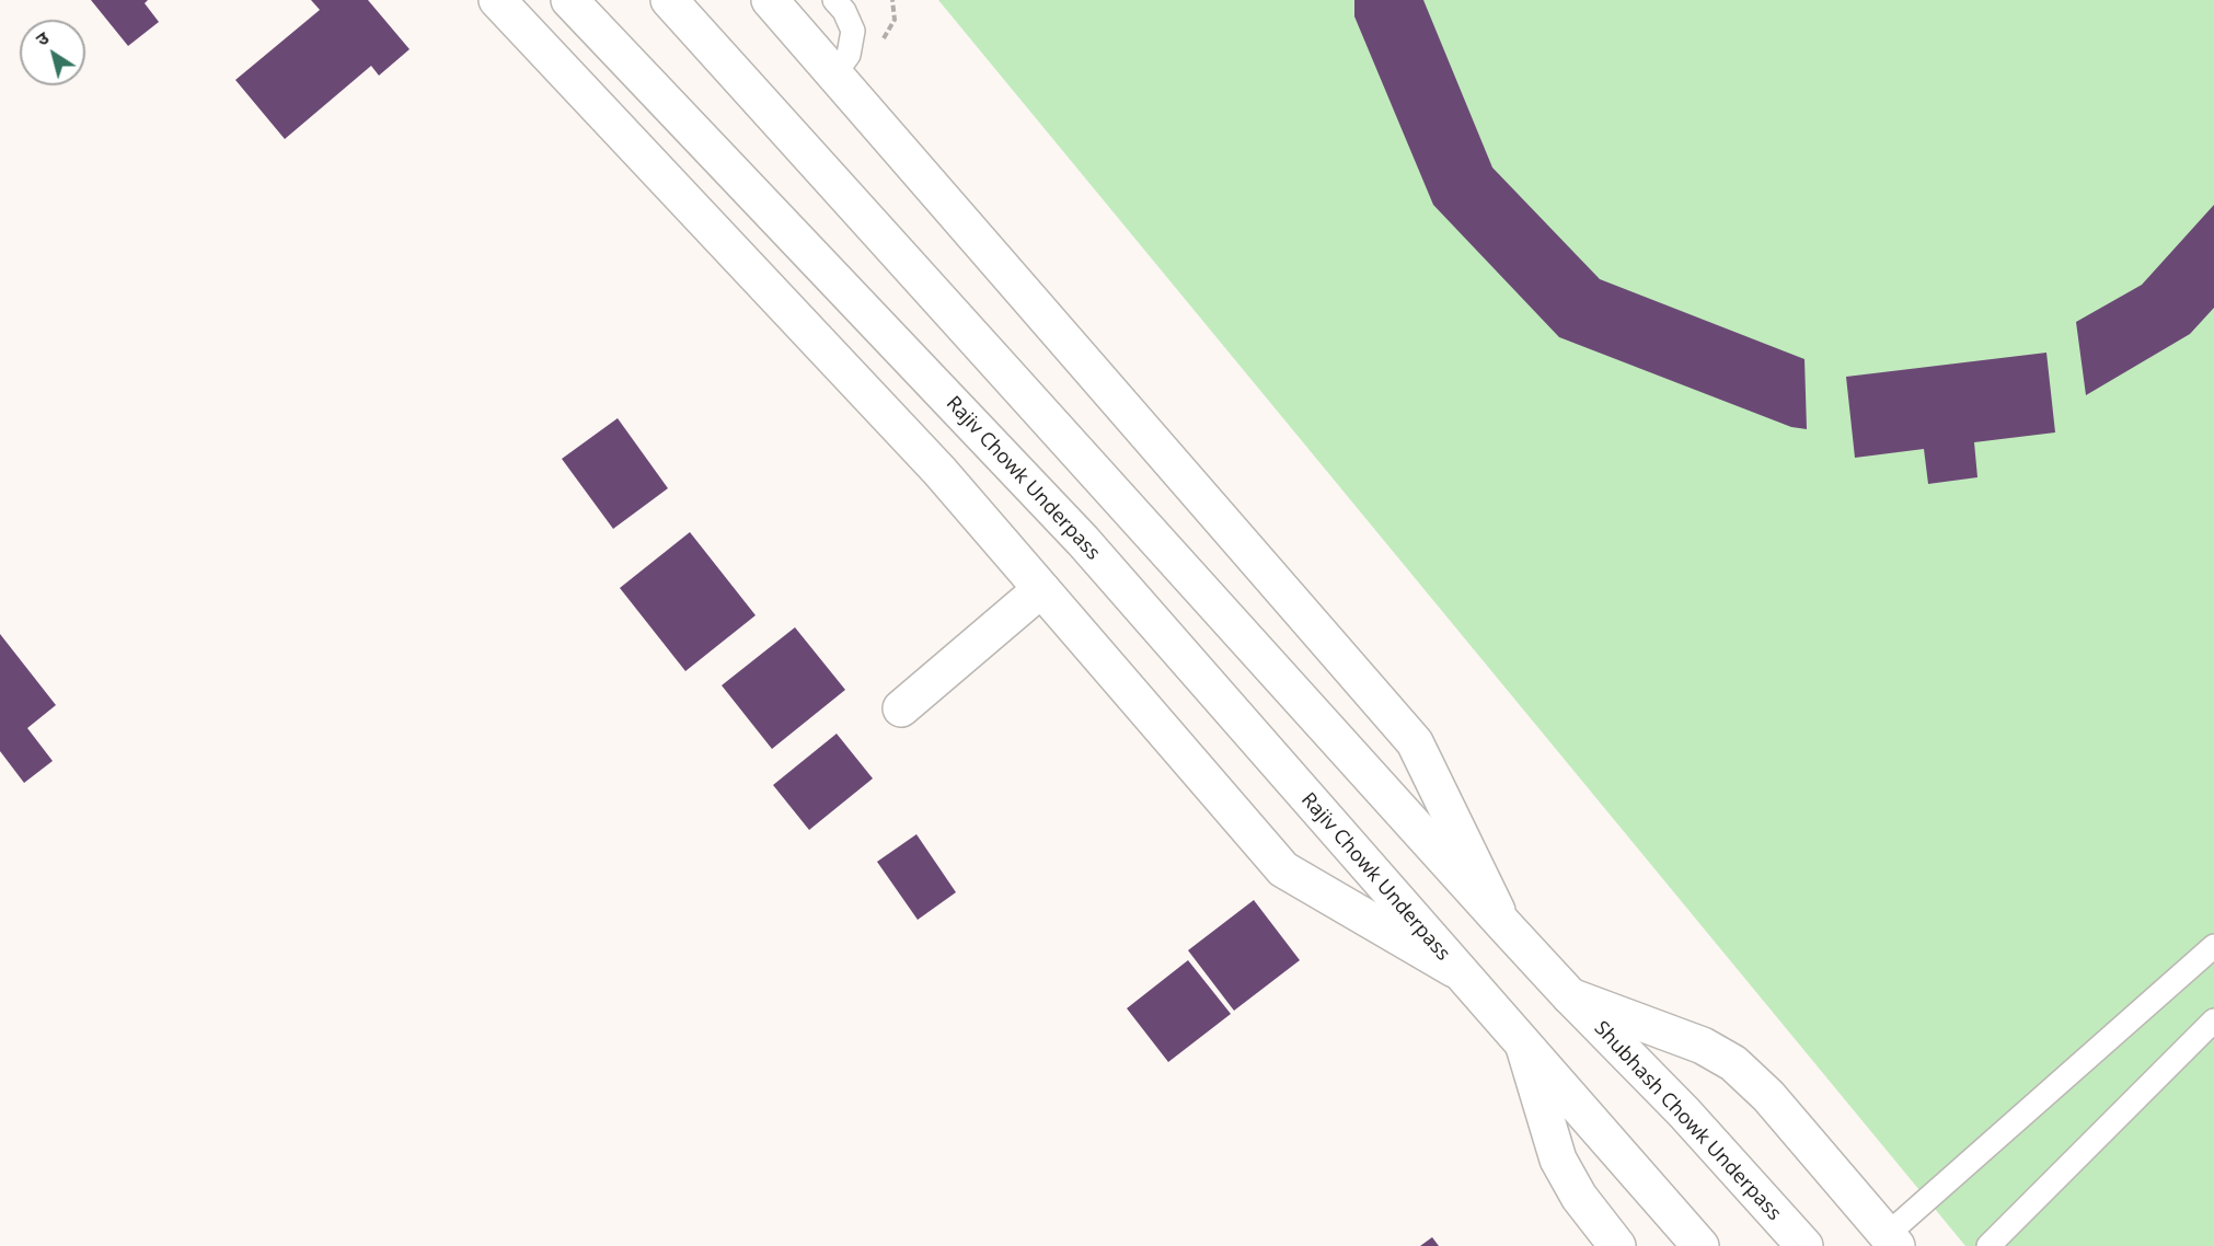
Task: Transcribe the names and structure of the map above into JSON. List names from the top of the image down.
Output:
{
  "streets": {
    "main road": ["Rajiv Chowk Underpass", "Shubhash Chowk Underpass"]
  },
  "north": "top left"
}
